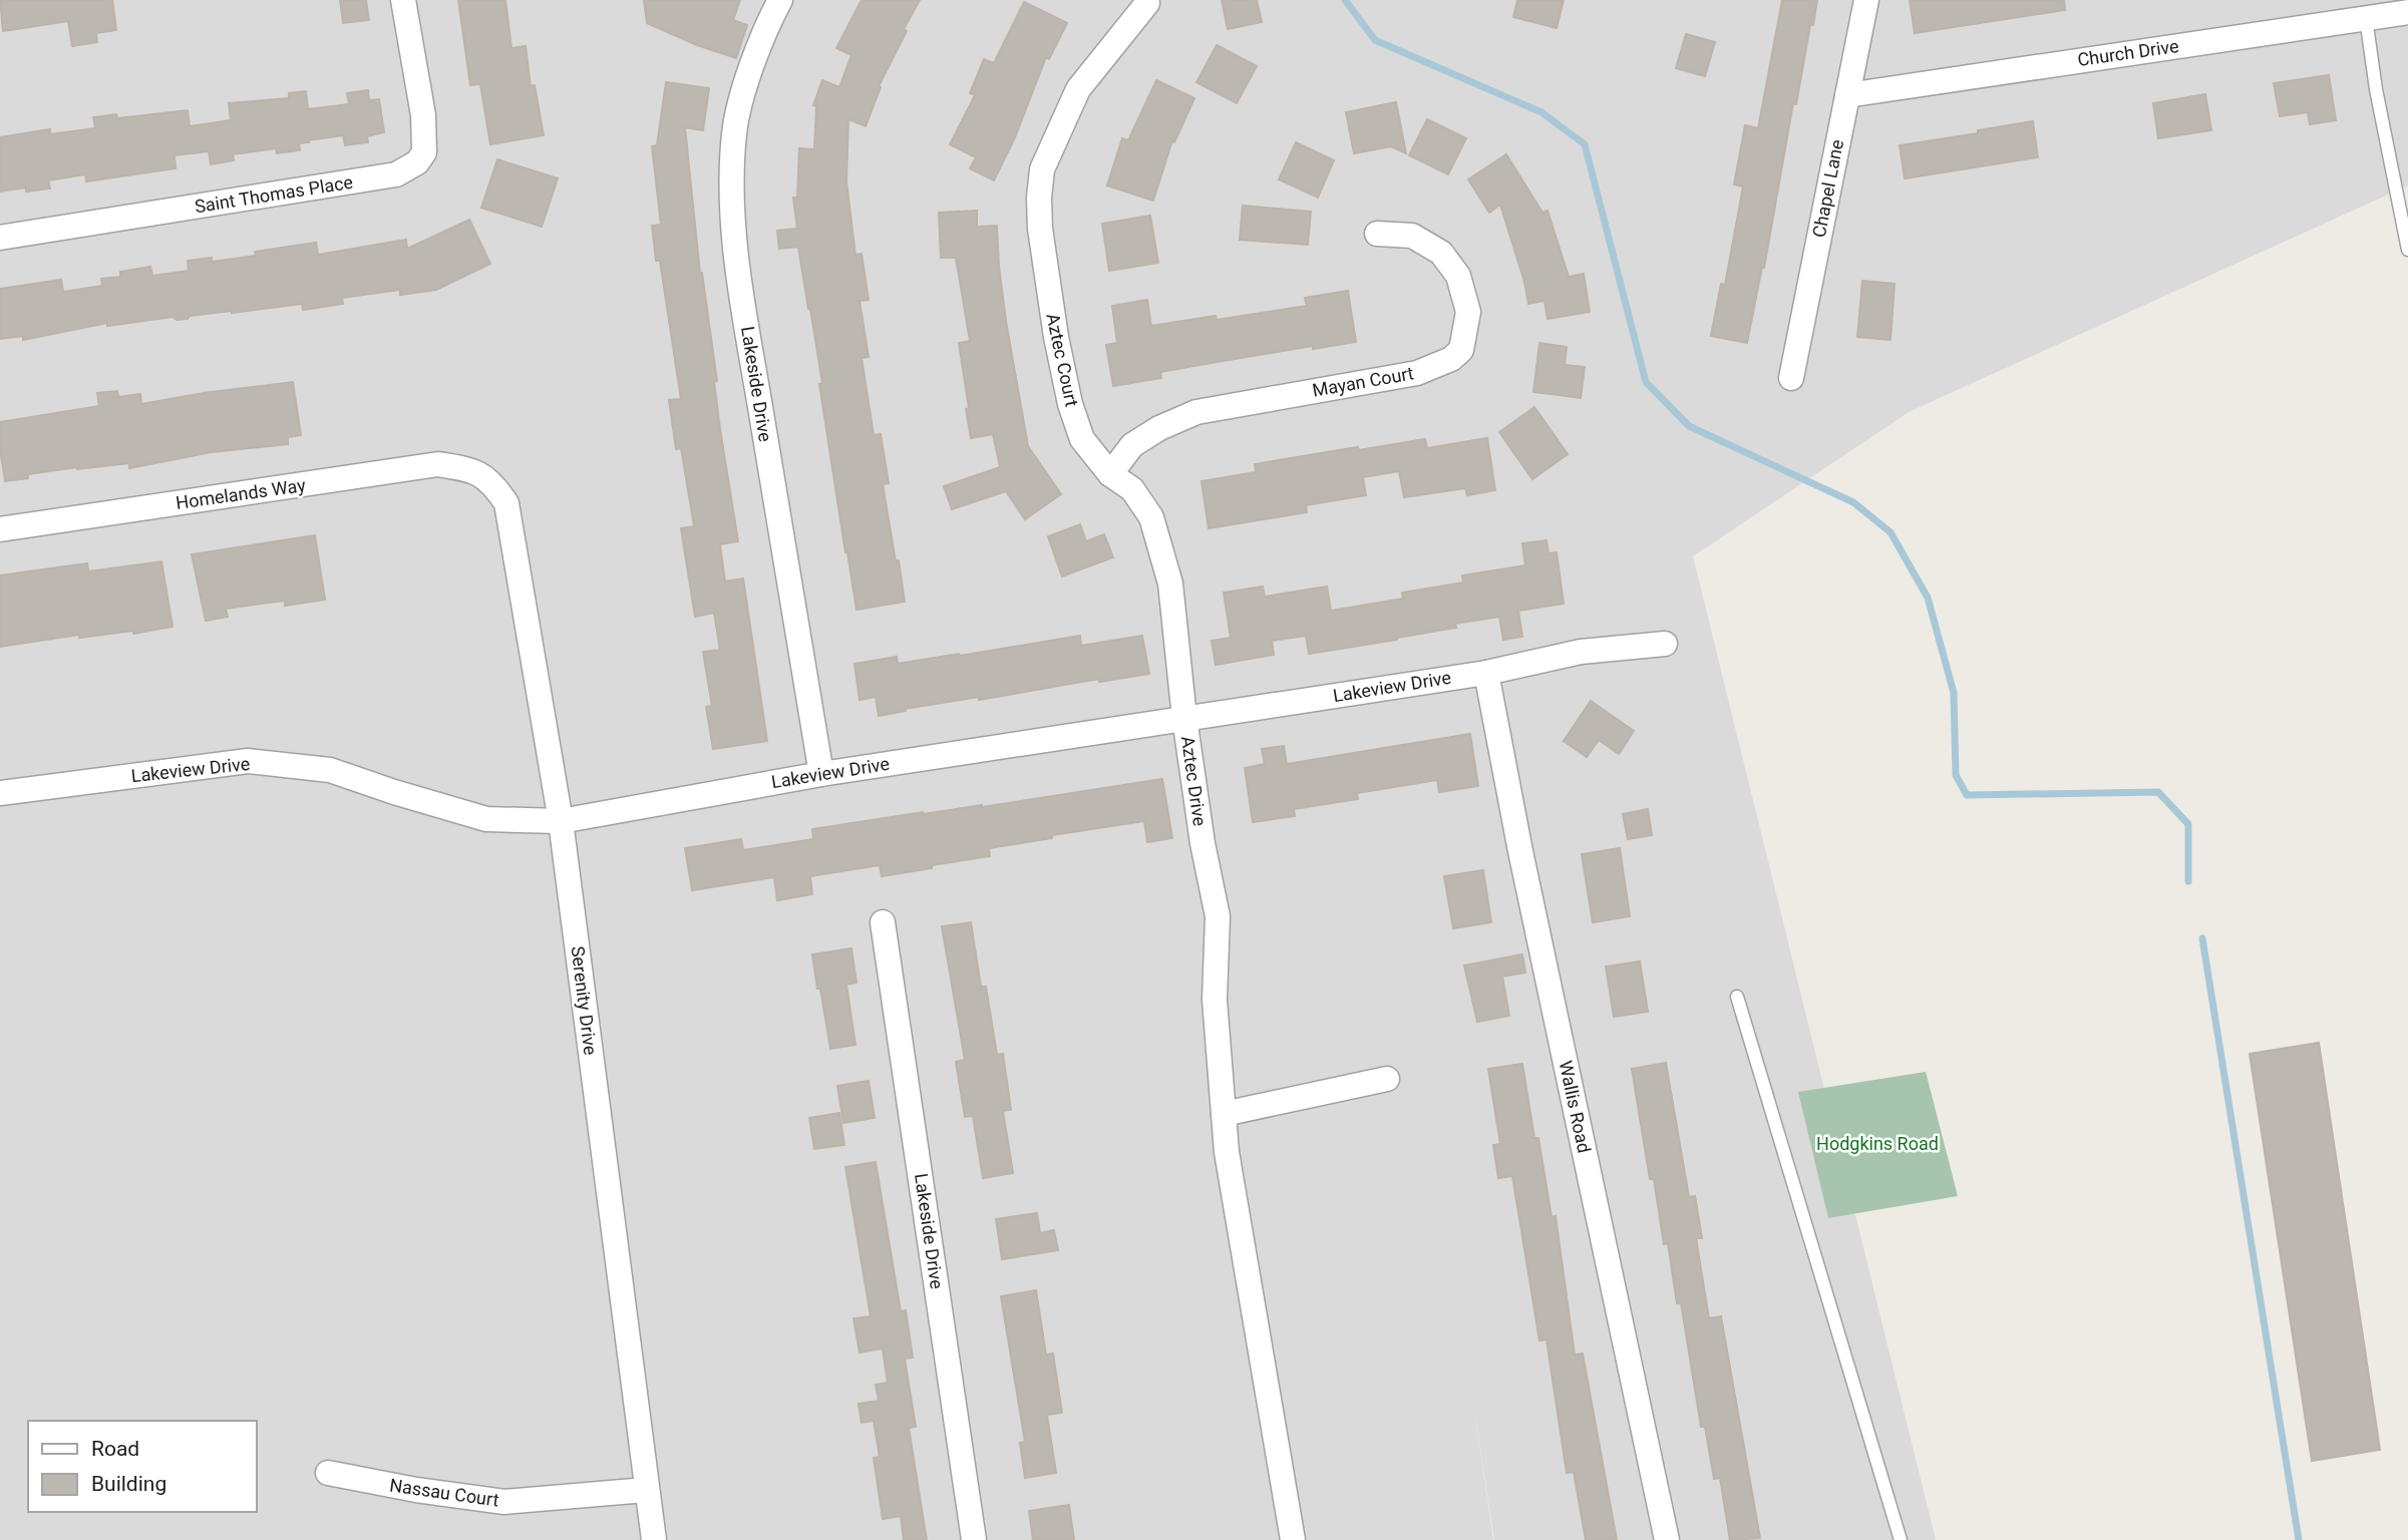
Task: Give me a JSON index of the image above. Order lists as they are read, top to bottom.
{
  "streets": {
    "street": [
      "Church Drive",
      "Chapel Lane",
      "Saint Thomas Place",
      "Aztec Court",
      "Mayan Court",
      "Lakeside Drive",
      "Homelands Way",
      "Lakeview Drive",
      "Aztec Drive",
      "Serenity Drive",
      "Wallis Road",
      "Nassau Court"
    ]
  },
  "crossings": [
    ["Church Drive", "Chapel Lane"],
    ["Aztec Court", "Mayan Court"],
    ["Aztec Court", "Lakeview Drive"],
    ["Aztec Court", "Aztec Drive"],
    ["Lakeside Drive", "Lakeview Drive"],
    ["Homelands Way", "Serenity Drive"],
    ["Lakeview Drive", "Aztec Drive"],
    ["Lakeview Drive", "Serenity Drive"],
    ["Lakeview Drive", "Wallis Road"],
    ["Serenity Drive", "Nassau Court"]
  ],
  "parks": ["Hodgkins Road"],
  "legend": ["Road", "Building"]
}
